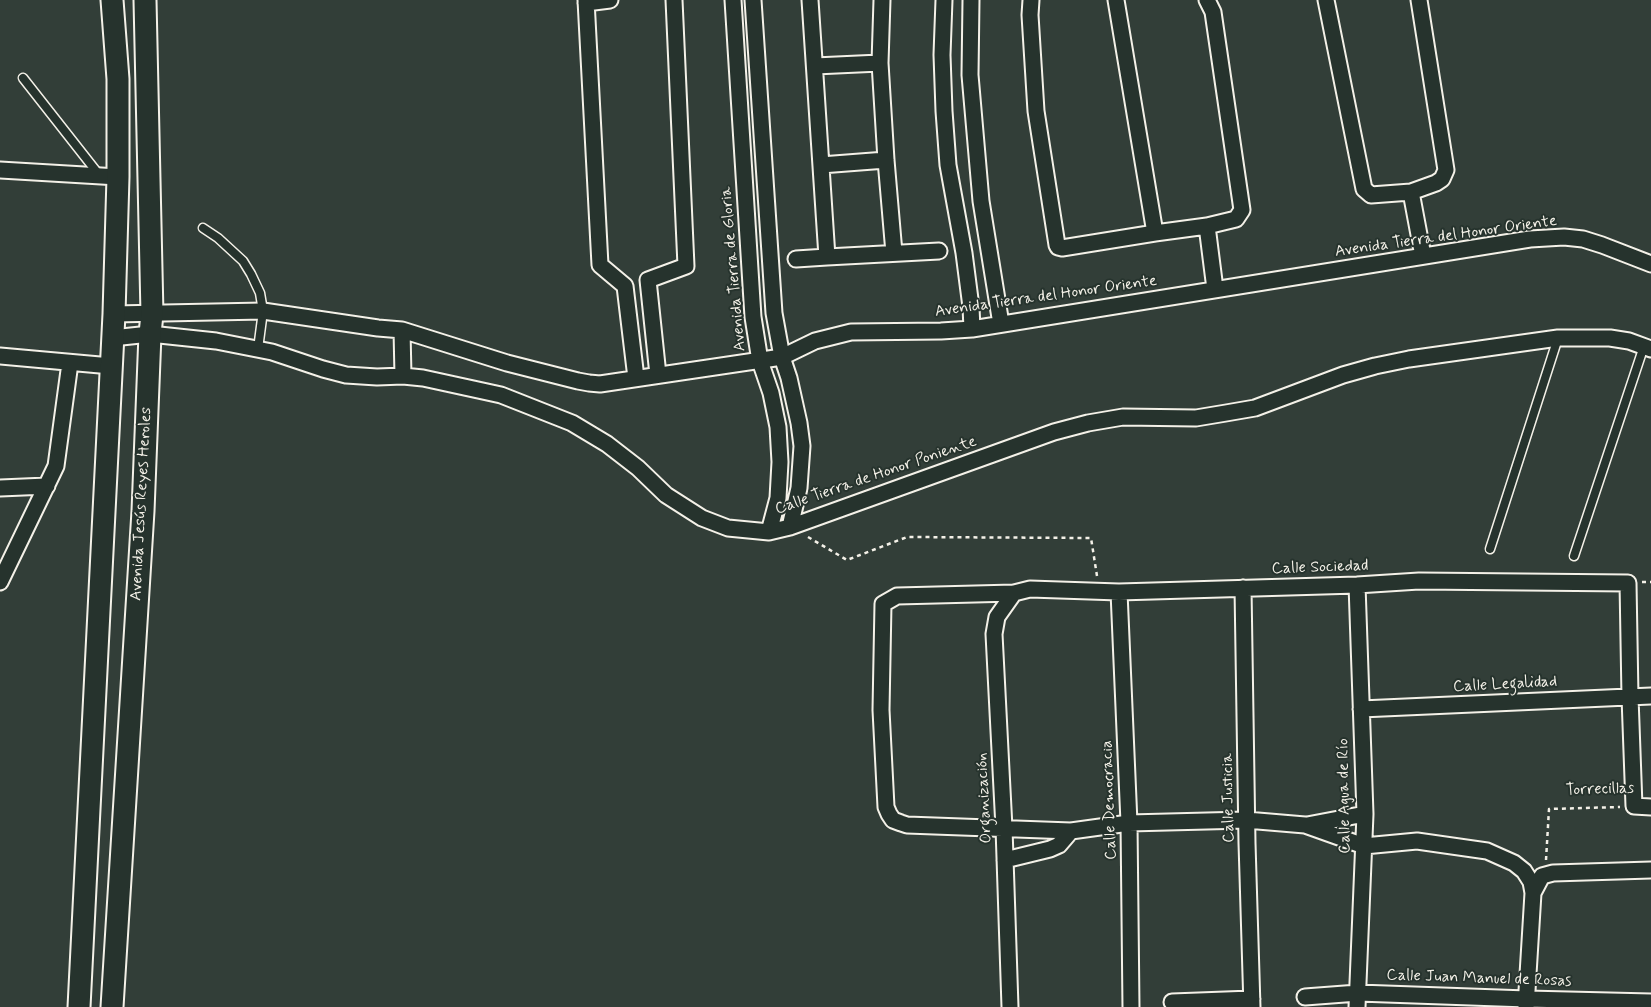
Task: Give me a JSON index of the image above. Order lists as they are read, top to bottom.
{
  "streets": {
    "street": [
      "Avenida Tierra del Honor Oriente",
      "Avenida Tierra de Gloria",
      "Calle Tierra de Honor Poniente",
      "Avenida Jesús Reyes Heroles",
      "Calle Sociedad",
      "Calle Legalidad",
      "Torrecillas",
      "Calle Agua de Río",
      "Organización",
      "Calle Justicia",
      "Calle Democracia",
      "Calle Juan Manuel de Rosas"
    ]
  },
  "crossings": [
    ["Avenida Tierra del Honor Oriente", "Avenida Tierra de Gloria"],
    ["Avenida Tierra del Honor Oriente", "Calle Tierra de Honor Poniente"],
    ["Avenida Tierra del Honor Oriente", "Avenida Jesús Reyes Heroles"],
    ["Avenida Tierra de Gloria", "Calle Tierra de Honor Poniente"],
    ["Calle Tierra de Honor Poniente", "Avenida Jesús Reyes Heroles"],
    ["Calle Sociedad", "Calle Legalidad"],
    ["Calle Sociedad", "Calle Agua de Río"],
    ["Calle Sociedad", "Organización"],
    ["Calle Sociedad", "Calle Justicia"],
    ["Calle Sociedad", "Calle Democracia"],
    ["Calle Legalidad", "Calle Agua de Río"],
    ["Calle Agua de Río", "Calle Juan Manuel de Rosas"]
  ]
}
